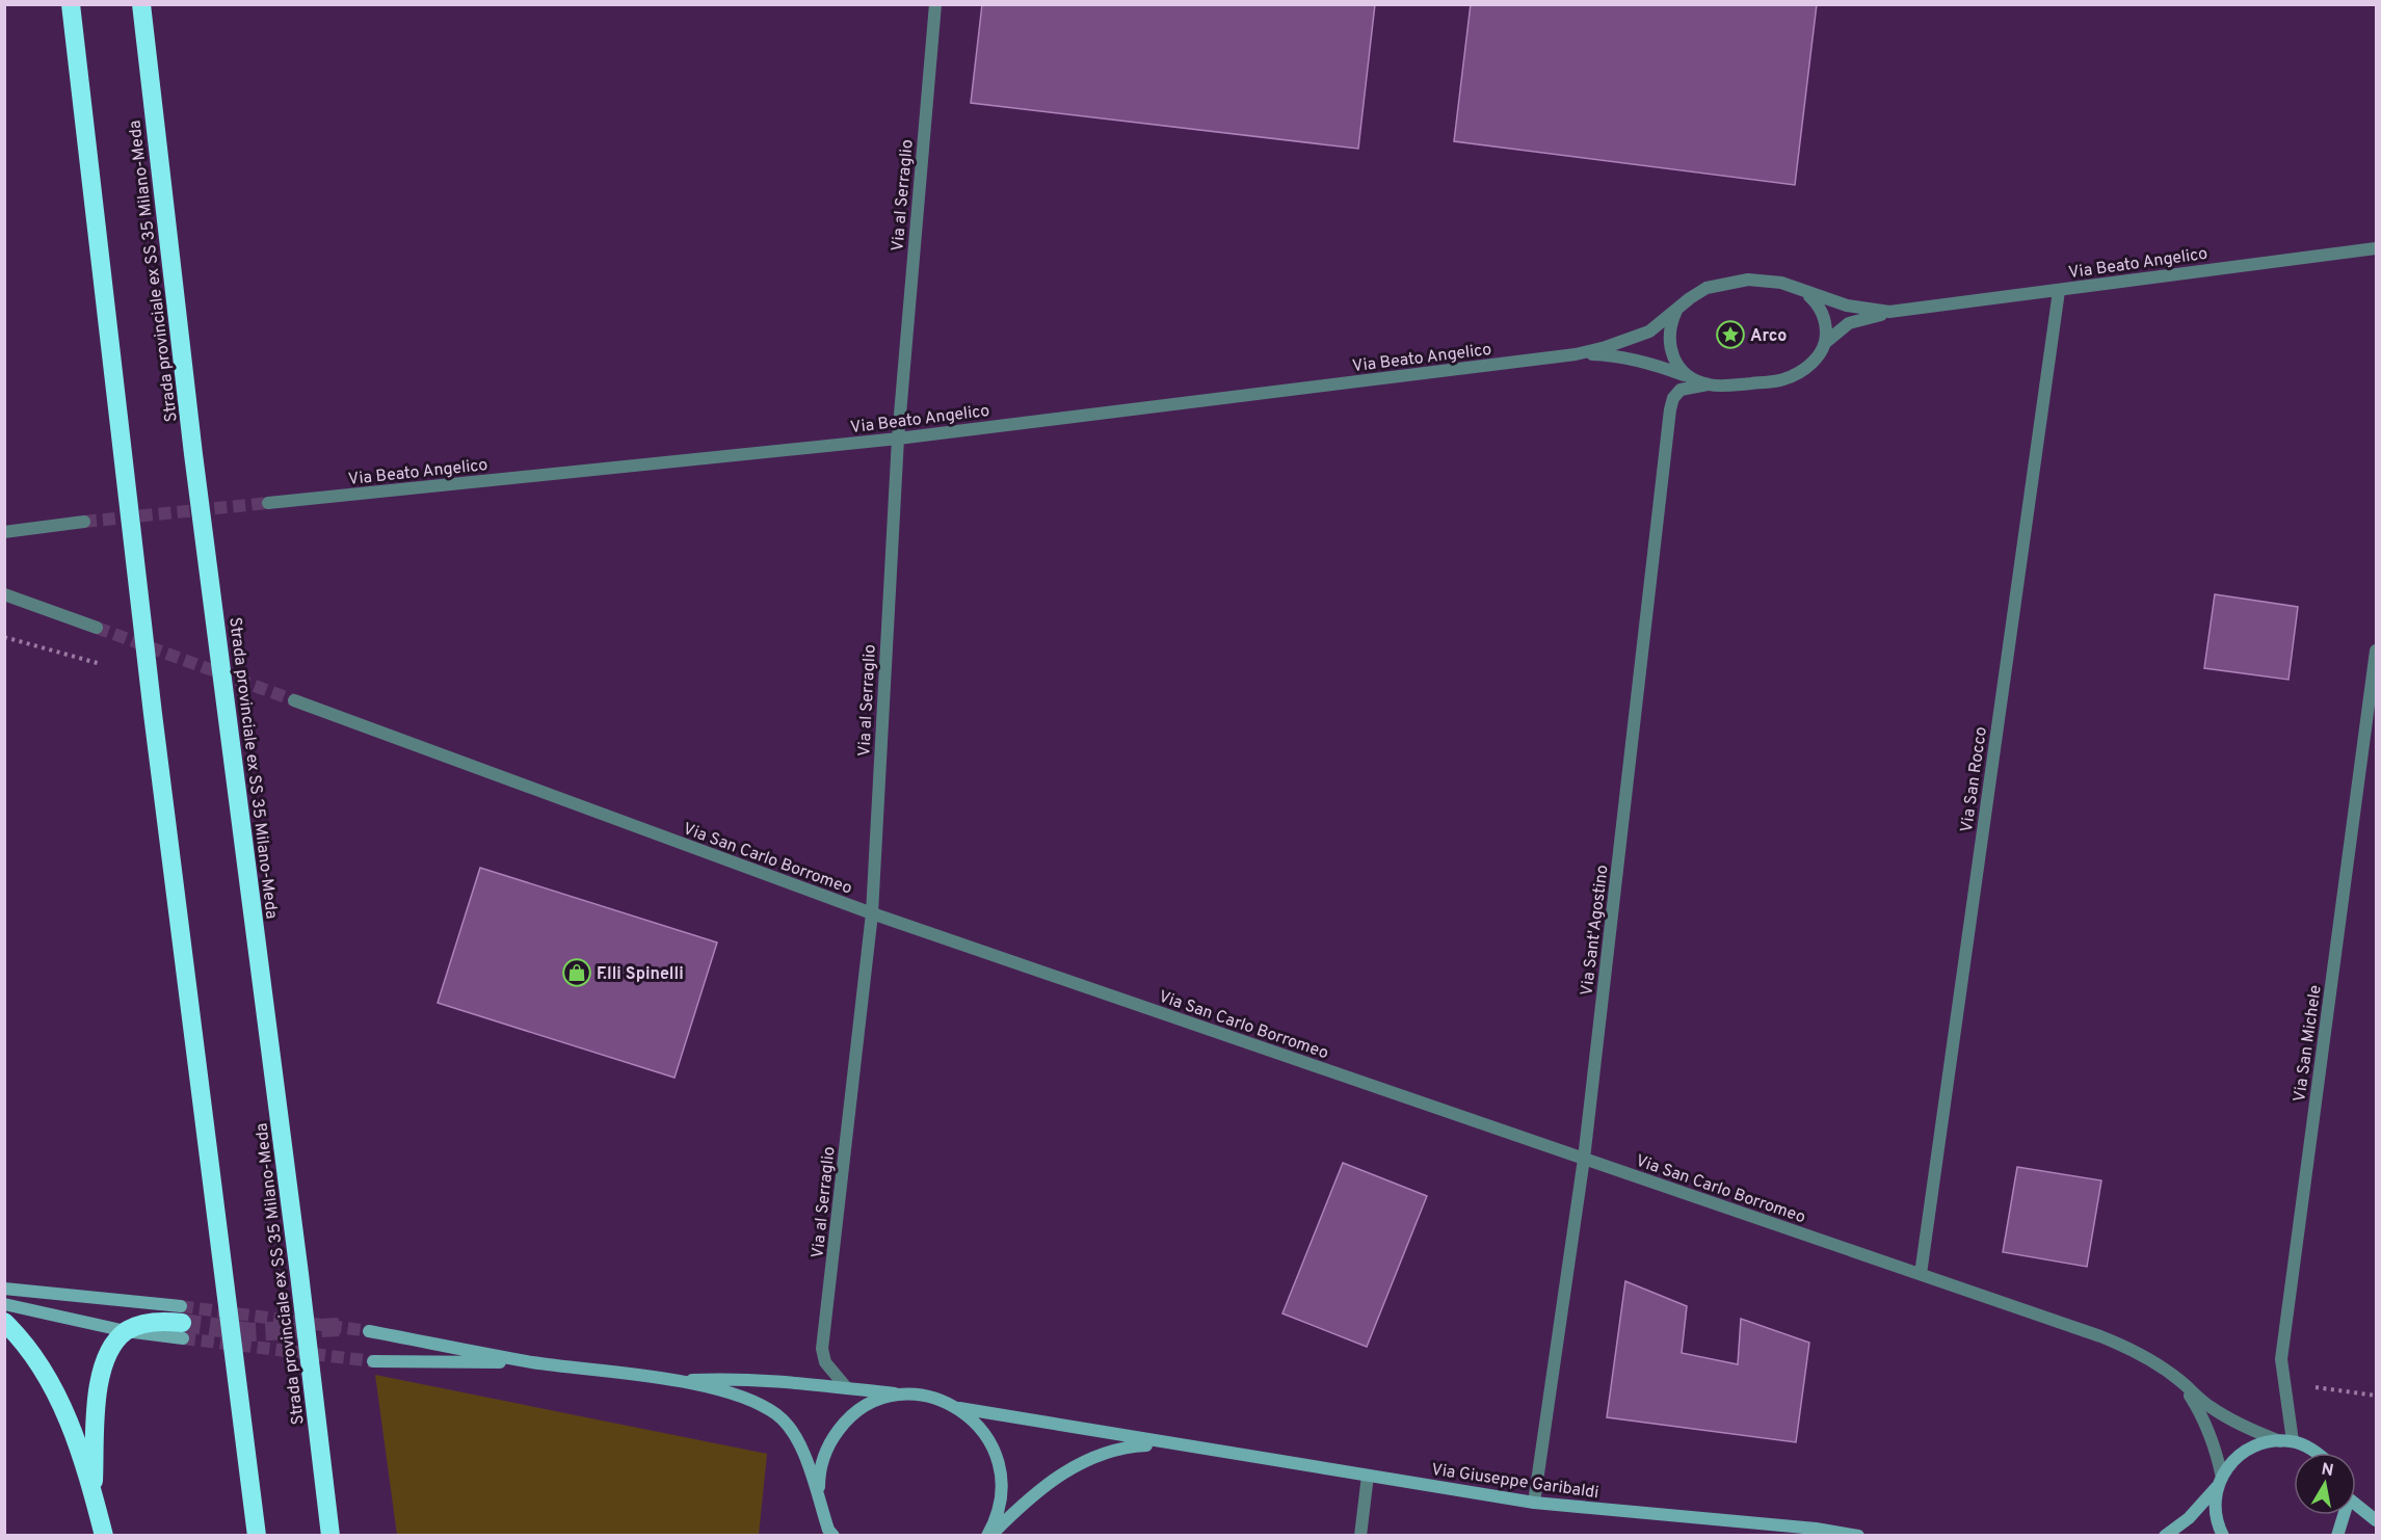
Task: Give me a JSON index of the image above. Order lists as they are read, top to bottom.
{
  "streets": {
    "highway": ["Strada provinciale ex SS 35 Milano-Meda"],
    "street": [
      "Via al Serraglio",
      "Via Beato Angelico",
      "Via San Rocco",
      "Via San Carlo Borromeo",
      "Via Sant'Agostino",
      "Via San Michele",
      "Via Giuseppe Garibaldi"
    ]
  },
  "crossings": [
    ["Via al Serraglio", "Via Beato Angelico"],
    ["Via al Serraglio", "Via San Carlo Borromeo"],
    ["Via Beato Angelico", "Via San Rocco"],
    ["Via Beato Angelico", "Via Sant'Agostino"],
    ["Via San Rocco", "Via San Carlo Borromeo"],
    ["Via San Carlo Borromeo", "Via Sant'Agostino"],
    ["Via San Carlo Borromeo", "Via San Michele"],
    ["Via Sant'Agostino", "Via Giuseppe Garibaldi"]
  ],
  "places": {
    "place": ["Arco"],
    "shop": ["F.lli Spinelli"]
  },
  "north": "top"
}
